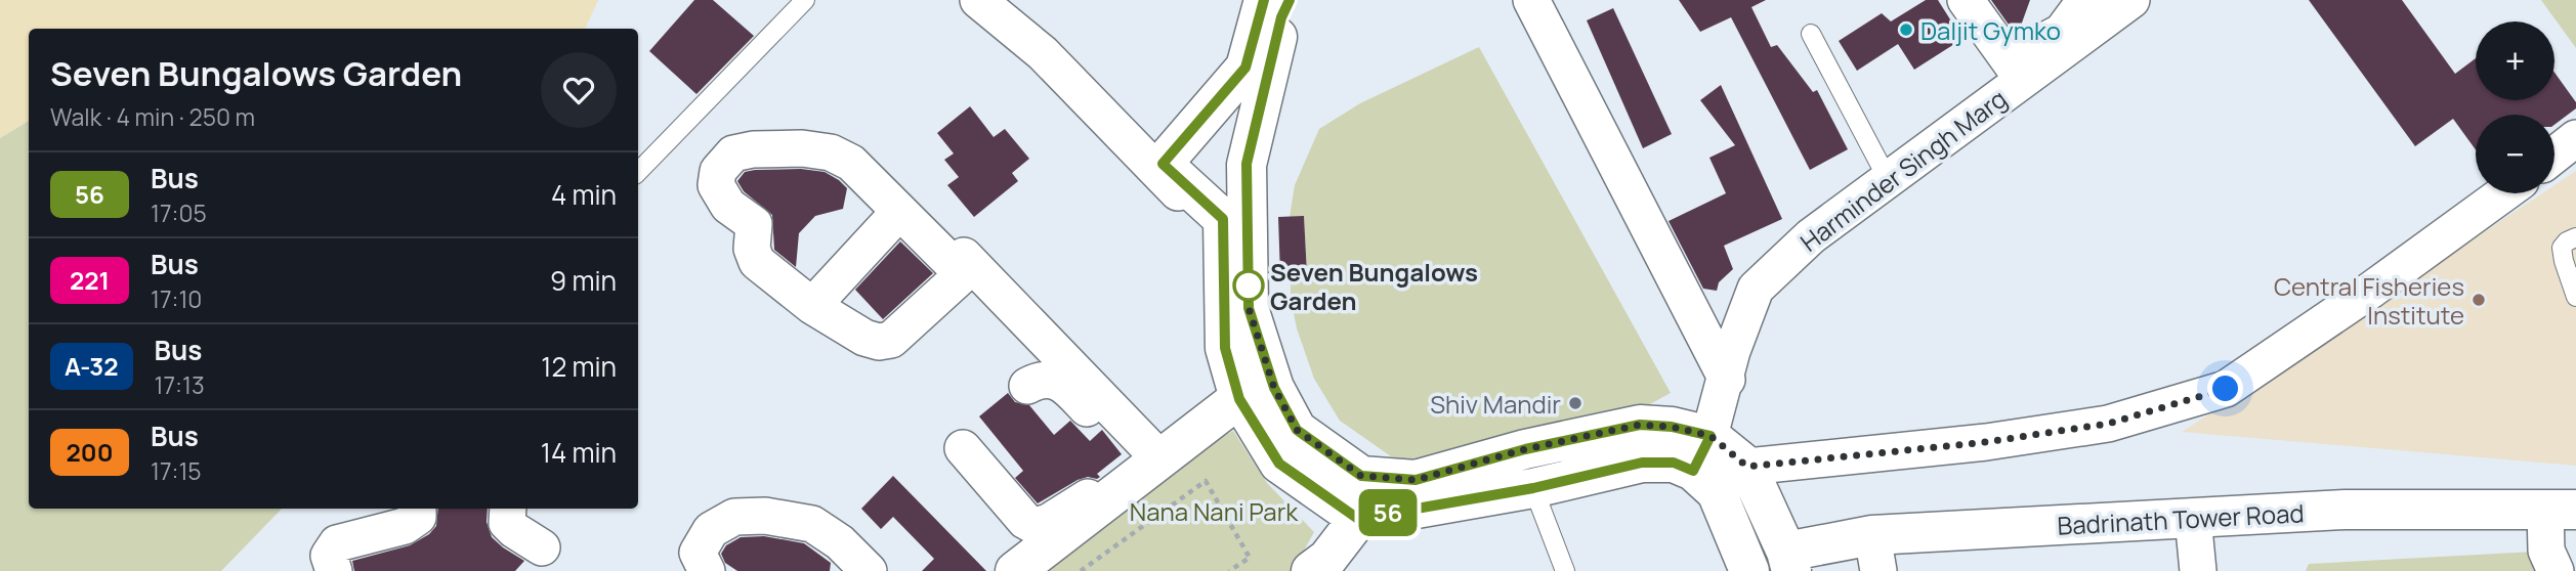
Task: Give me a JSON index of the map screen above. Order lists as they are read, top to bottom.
{
  "streets": {
    "main road": ["Badrinath Tower Road"],
    "street": ["Harminder Singh Marg"]
  },
  "parks": ["Nana Nani Park"],
  "places": [
    "Daljit Gymko",
    "Seven Bungalows Garden",
    "Central Fisheries Institute",
    "Shiv Mandir"
  ],
  "lines": ["bus line 56"],
  "page": {
    "on_map": "56",
    "map_buttons": ["+", "−"],
    "heading": ["Seven Bungalows Garden", "Walk · 4 min · 250 m"],
    "list": [
      {
        "mark": "56",
        "name": "Bus",
        "note": "17:05",
        "value": "4 min"
      },
      {
        "mark": "221",
        "name": "Bus",
        "note": "17:10",
        "value": "9 min"
      },
      {
        "mark": "A-32",
        "name": "Bus",
        "note": "17:13",
        "value": "12 min"
      },
      {
        "mark": "200",
        "name": "Bus",
        "note": "17:15",
        "value": "14 min"
      }
    ]
  }
}
